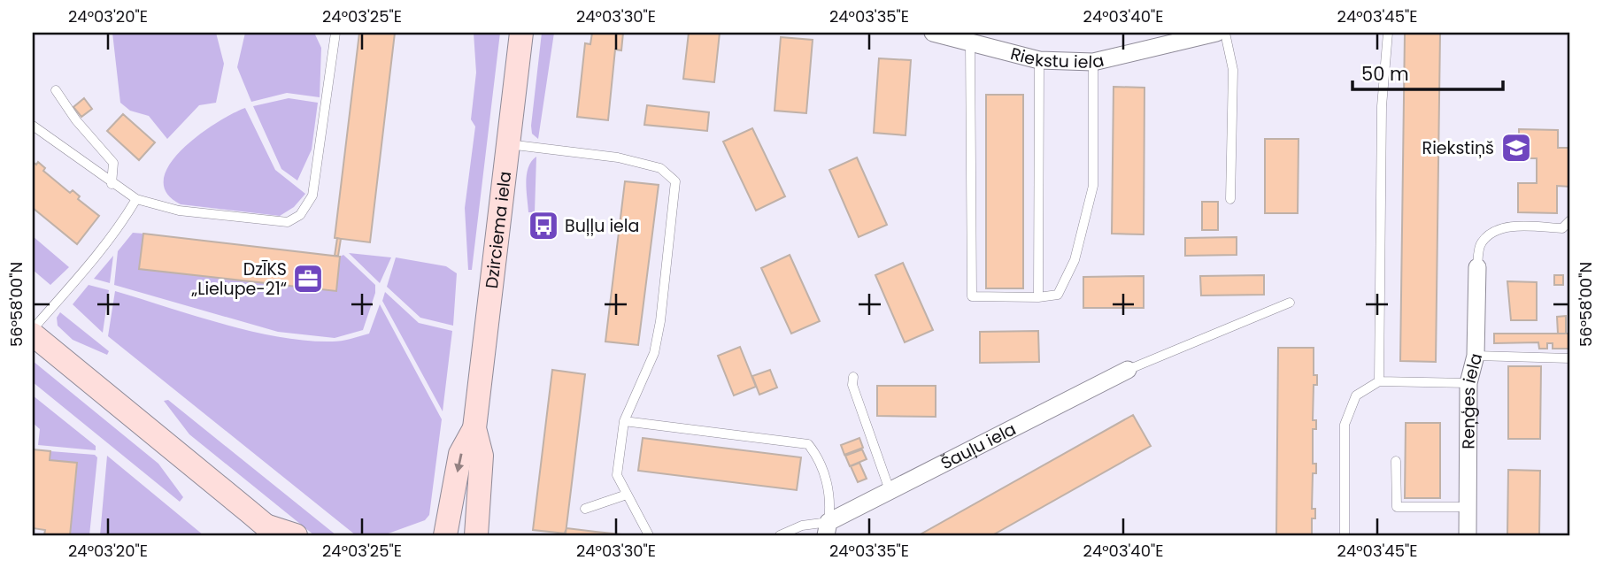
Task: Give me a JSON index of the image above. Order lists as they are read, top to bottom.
{
  "streets": {
    "street": [
      "Riekstu iela",
      "Dzirciema iela",
      "Reņģes iela",
      "Šauļu iela"
    ]
  },
  "places": {
    "school or university": ["Riekstiņš"],
    "bus stop": ["Buļļu iela"],
    "office": ["DzĪKS „Lielupe-21“"]
  },
  "scale_bar": "50 m",
  "coordinates": [
    "24°03'20\"E",
    "24°03'25\"E",
    "24°03'30\"E",
    "24°03'35\"E",
    "24°03'40\"E",
    "24°03'45\"E",
    "56°58'00\"N"
  ]
}
